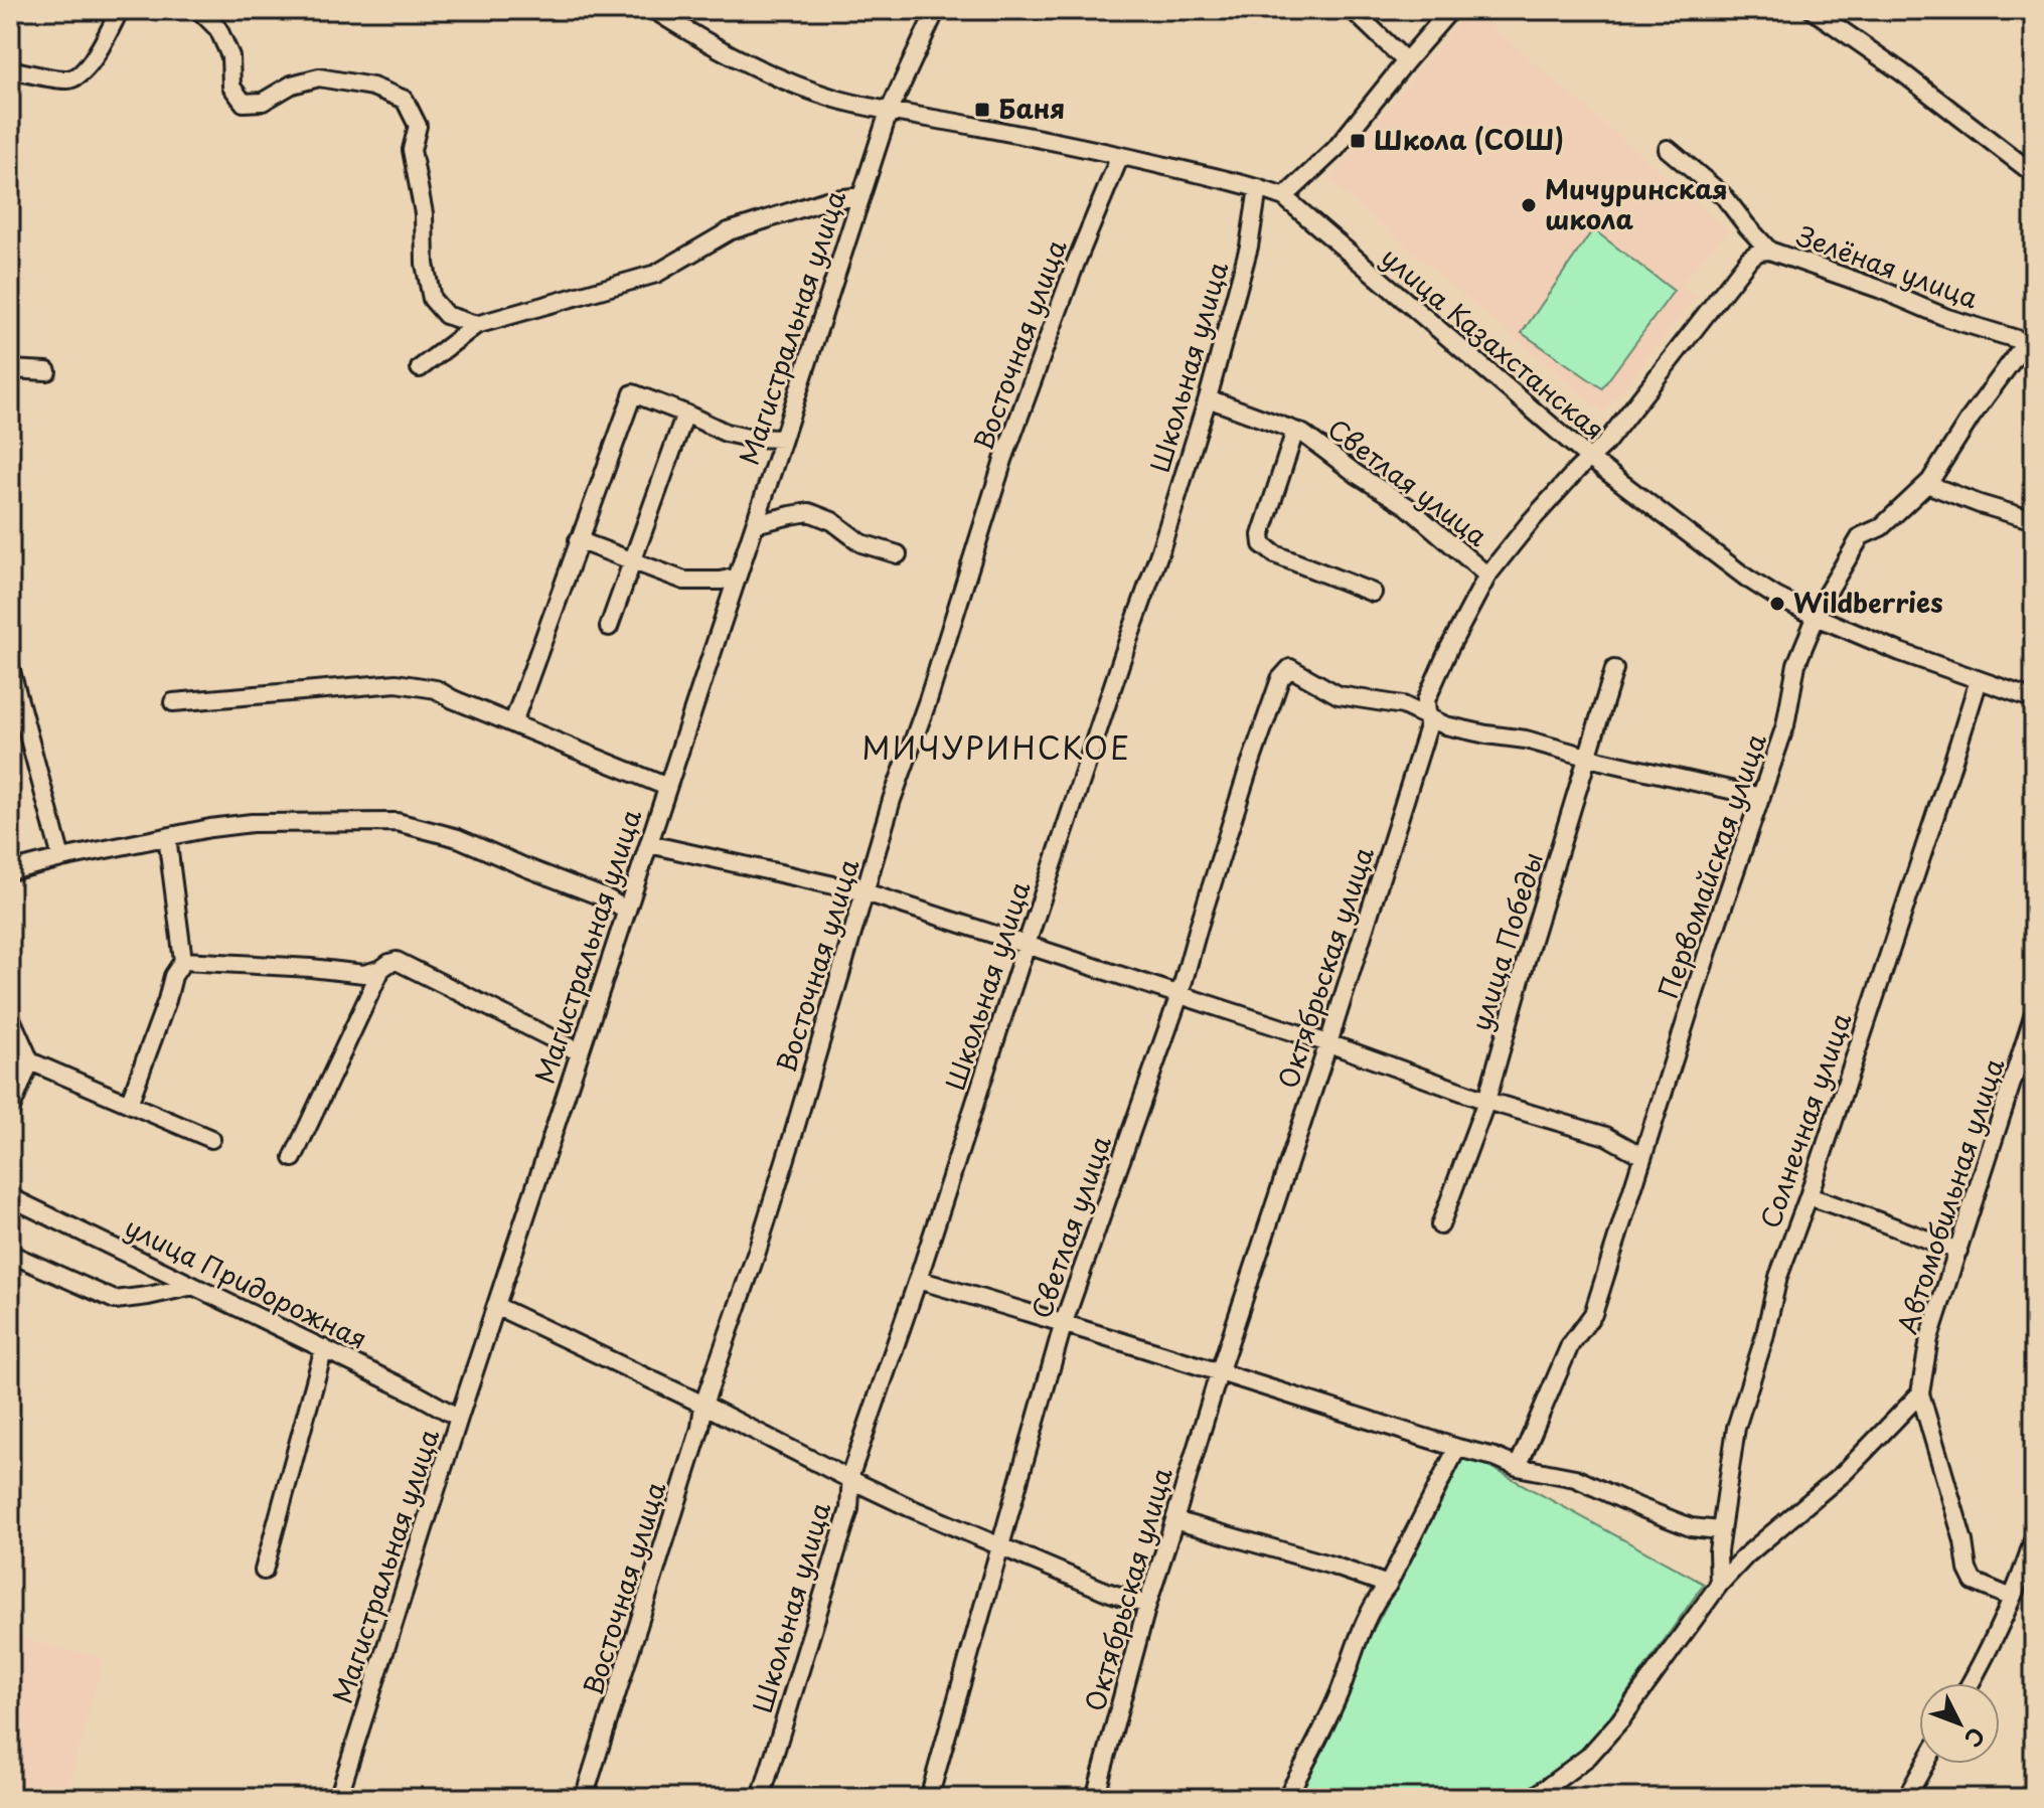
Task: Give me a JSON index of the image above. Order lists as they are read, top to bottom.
{
  "streets": {
    "street": [
      "Зелёная улица",
      "Магистральная улица",
      "улица Казахстанская",
      "Восточная улица",
      "Школьная улица",
      "Светлая улица",
      "Первомайская улица",
      "улица Победы",
      "Октябрьская улица",
      "Солнечная улица",
      "Автомобильная улица",
      "улица Придорожная"
    ]
  },
  "crossings": [
    ["Зелёная улица", "Первомайская улица"],
    ["Зелёная улица", "Октябрьская улица"],
    ["Магистральная улица", "улица Казахстанская"],
    ["Магистральная улица", "улица Придорожная"],
    ["улица Казахстанская", "Восточная улица"],
    ["улица Казахстанская", "Школьная улица"],
    ["улица Казахстанская", "Первомайская улица"],
    ["улица Казахстанская", "Октябрьская улица"],
    ["улица Казахстанская", "Солнечная улица"],
    ["Школьная улица", "Светлая улица"],
    ["Светлая улица", "Октябрьская улица"]
  ],
  "districts": ["МИЧУРИНСКОЕ"],
  "places": {
    "transit": ["Баня", "Школа (СОШ)"],
    "other": ["Мичуринская школа", "Wildberries"]
  },
  "north": "bottom right"
}
